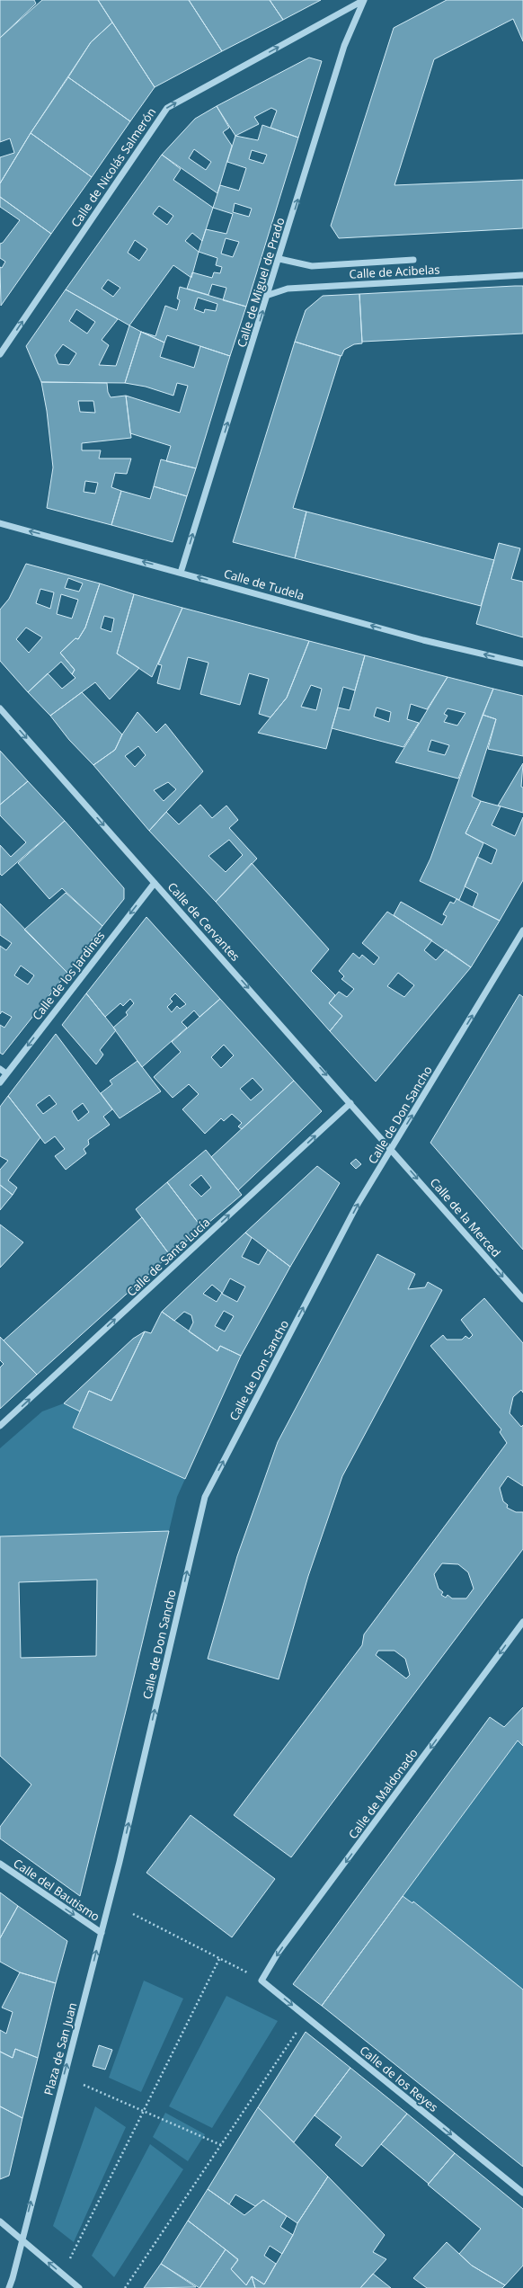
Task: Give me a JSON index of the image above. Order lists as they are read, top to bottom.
{
  "streets": {
    "street": [
      "Calle de Nicolás Salmerón",
      "Calle de Acibelas",
      "Calle de Miguel de Prado",
      "Calle de Tudela",
      "Calle de Cervantes",
      "Calle de los Jardines",
      "Calle de Don Sancho",
      "Calle de la Merced",
      "Calle de Santa Lucía",
      "Calle de Maldonado",
      "Calle del Bautismo",
      "Plaza de San Juan",
      "Calle de los Reyes"
    ]
  },
  "crossings": [
    ["Calle de Nicolás Salmerón", "Calle de Miguel de Prado"],
    ["Calle de Acibelas", "Calle de Miguel de Prado"],
    ["Calle de Miguel de Prado", "Calle de Tudela"],
    ["Calle de Cervantes", "Calle de los Jardines"],
    ["Calle de Cervantes", "Calle de Don Sancho"],
    ["Calle de Cervantes", "Calle de la Merced"],
    ["Calle de Cervantes", "Calle de Santa Lucía"],
    ["Calle de Don Sancho", "Calle de la Merced"],
    ["Calle de Don Sancho", "Plaza de San Juan"],
    ["Calle de Maldonado", "Calle de los Reyes"],
    ["Calle del Bautismo", "Plaza de San Juan"]
  ],
  "one_way": [
    "Calle de Nicolás Salmerón",
    "Calle de Miguel de Prado",
    "Calle de Tudela",
    "Calle de Cervantes",
    "Calle de los Jardines",
    "Calle de Don Sancho",
    "Calle de la Merced",
    "Calle de Santa Lucía",
    "Calle de Maldonado",
    "Calle del Bautismo",
    "Plaza de San Juan",
    "Calle de los Reyes"
  ]
}
